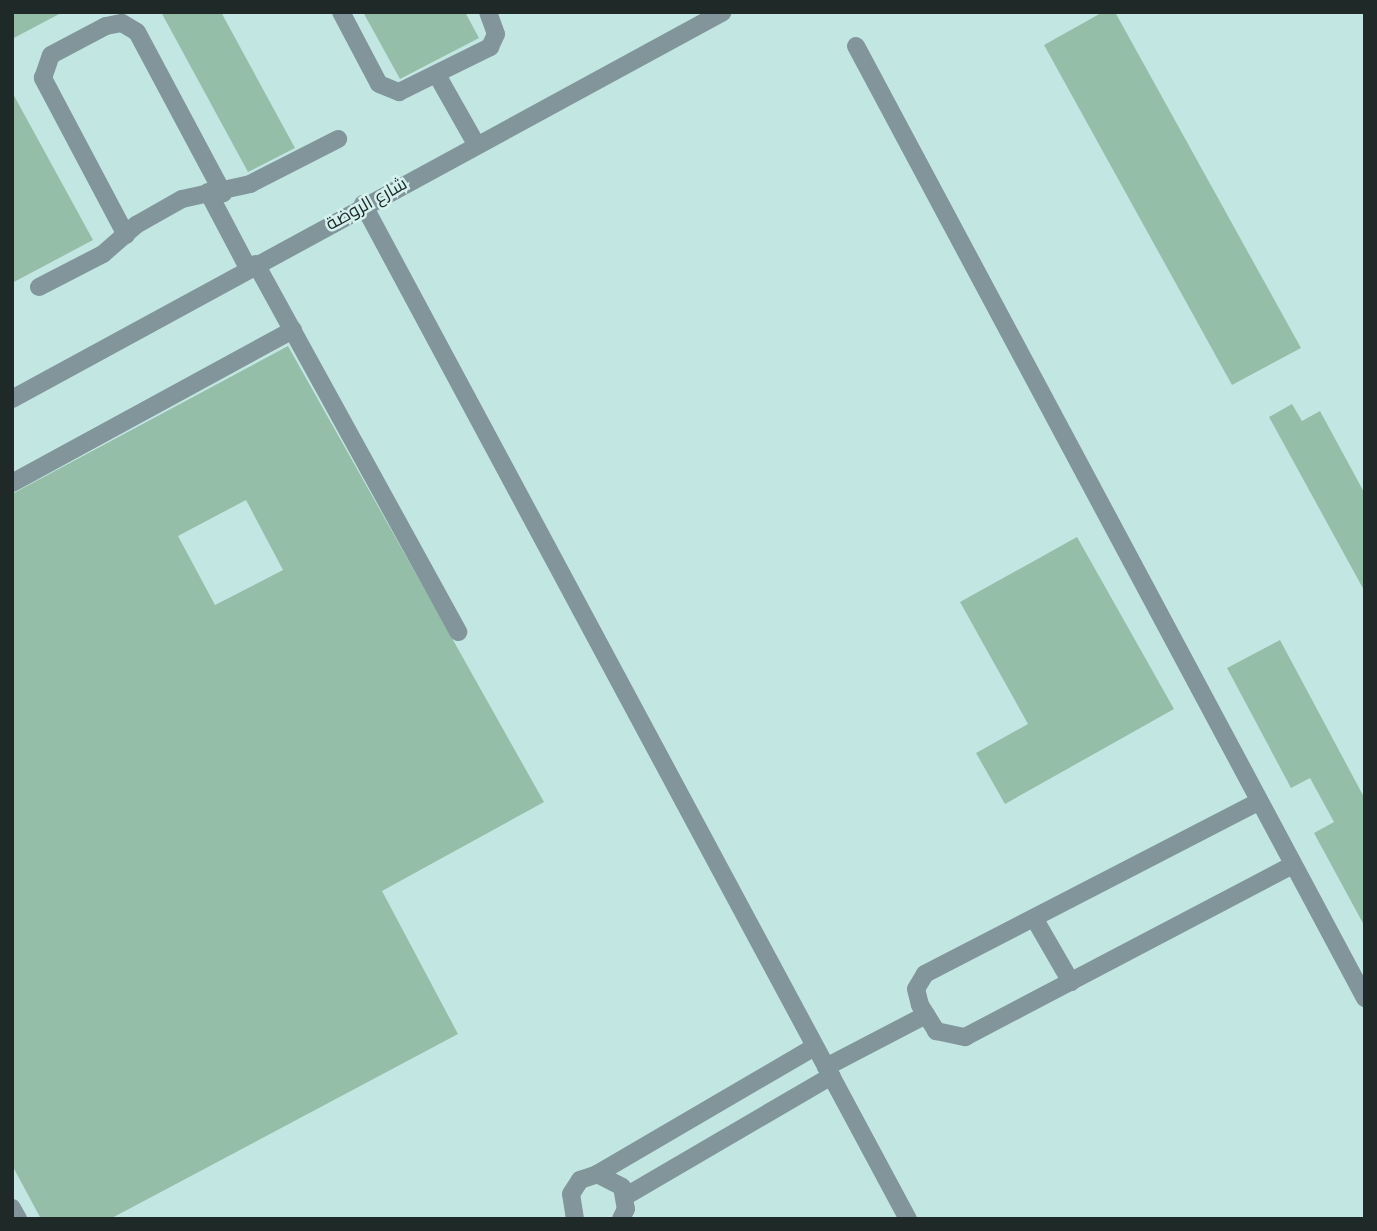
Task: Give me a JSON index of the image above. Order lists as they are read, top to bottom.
{
  "streets": {
    "street": ["شارع الروضة"]
  }
}
